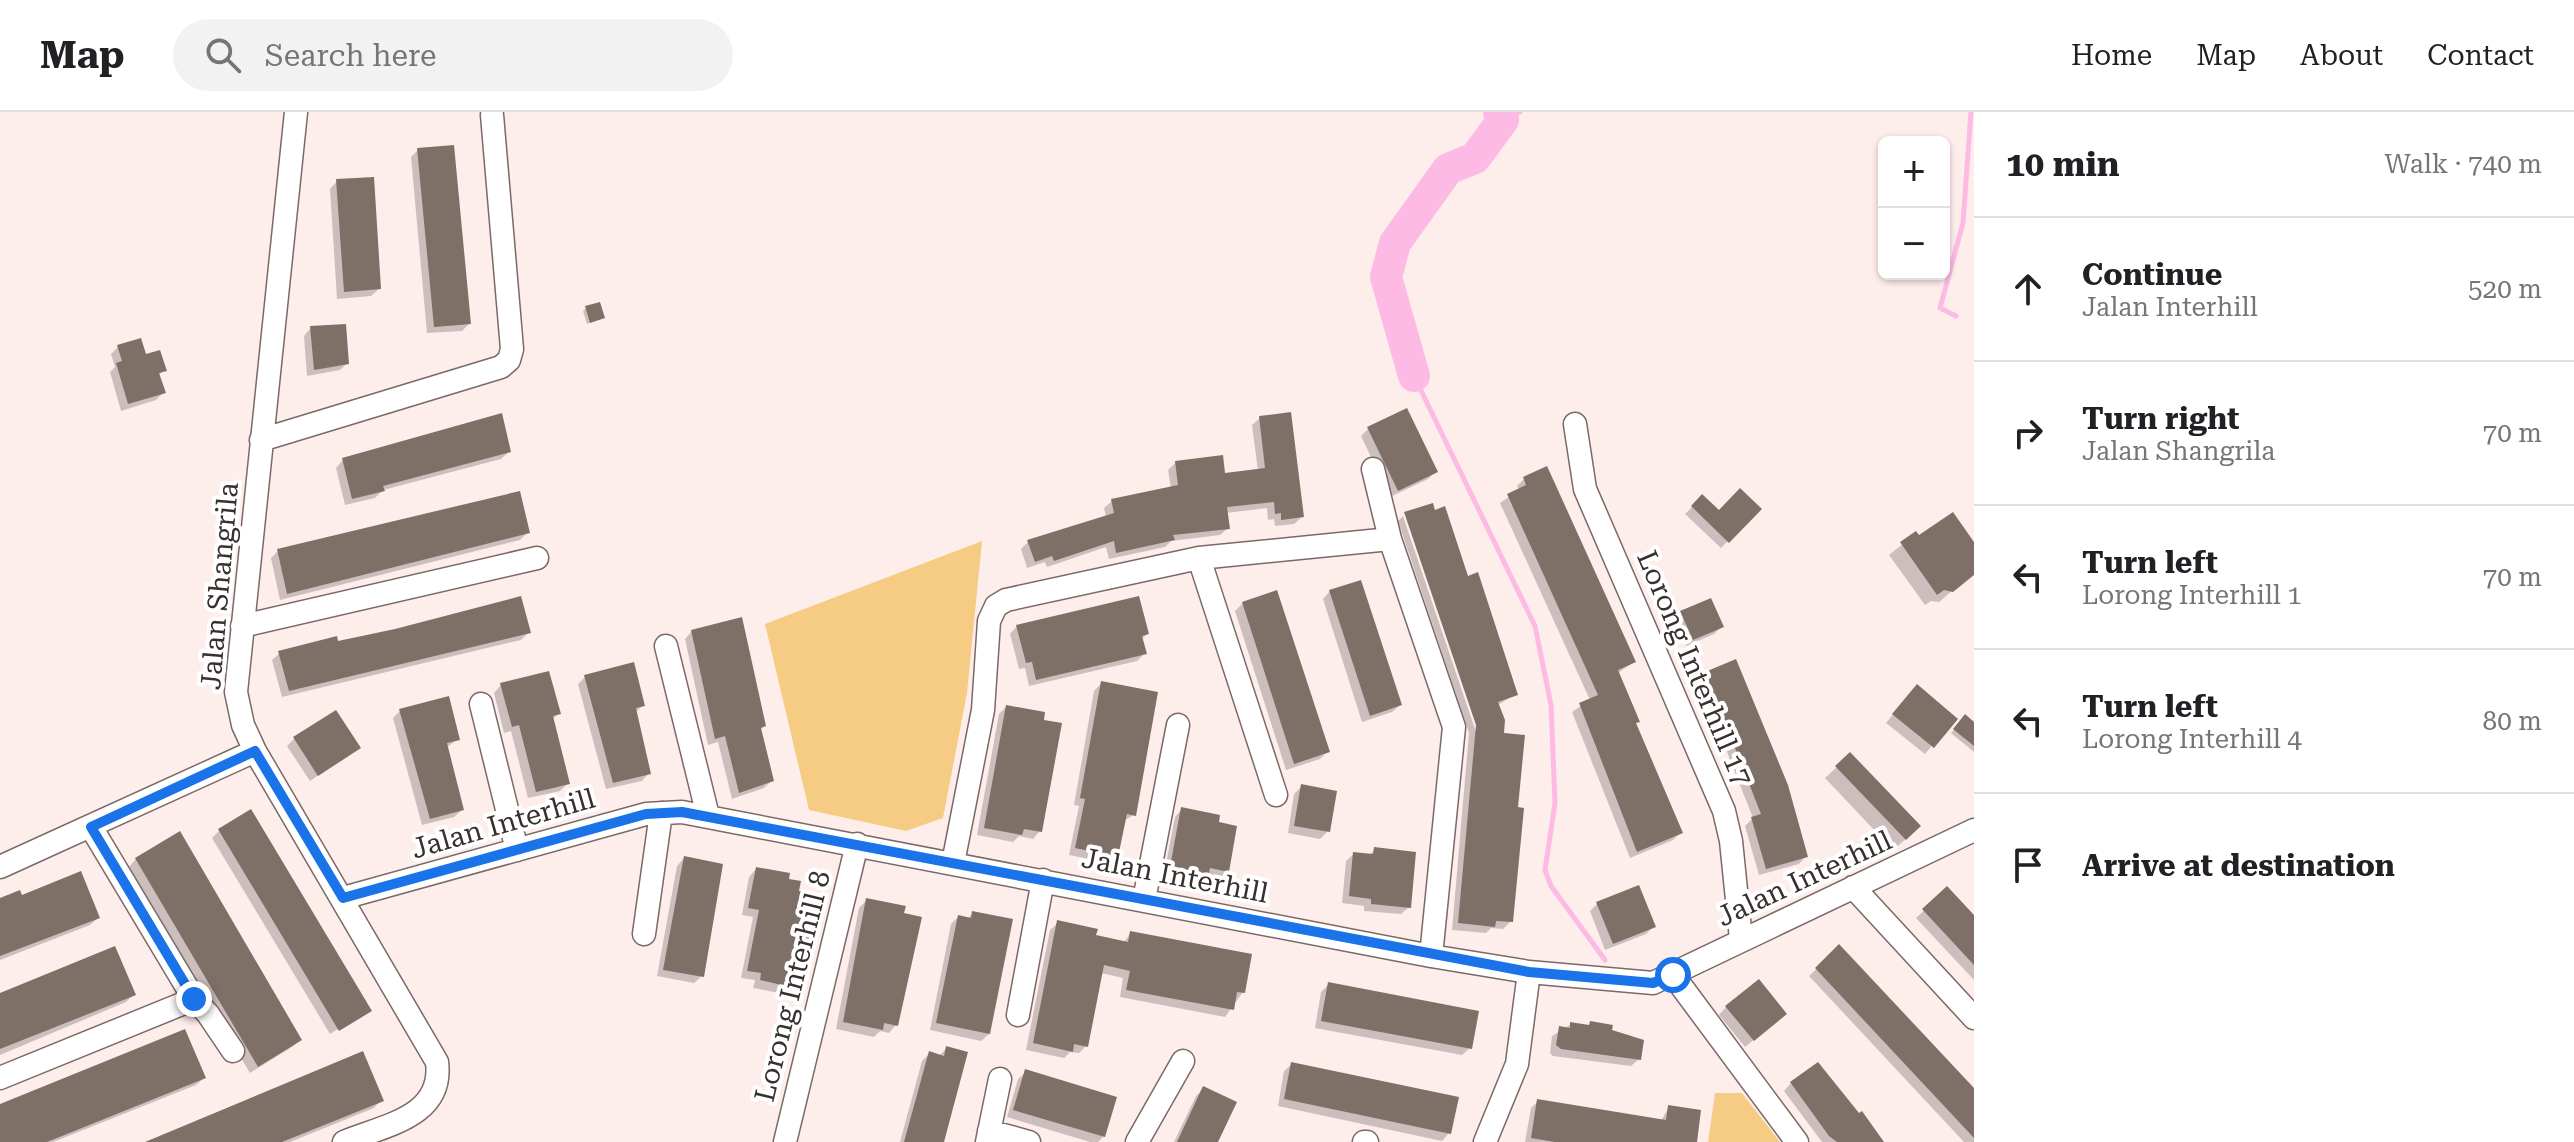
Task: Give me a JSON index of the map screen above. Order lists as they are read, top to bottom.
{
  "streets": {
    "street": [
      "Jalan Shangrila",
      "Lorong Interhill 17",
      "Jalan Interhill",
      "Lorong Interhill 8"
    ]
  },
  "crossings": [
    ["Jalan Shangrila", "Jalan Interhill"],
    ["Lorong Interhill 17", "Jalan Interhill"],
    ["Jalan Interhill", "Lorong Interhill 8"]
  ],
  "page": {
    "header": "Map",
    "search": "Search here",
    "nav": [
      "Home",
      "Map",
      "About",
      "Contact"
    ],
    "heading": ["10 min", "Walk · 740 m"],
    "map_buttons": ["+", "−"],
    "list": [
      ["Continue", "Jalan Interhill", "520 m"],
      ["Turn right", "Jalan Shangrila", "70 m"],
      ["Turn left", "Lorong Interhill 1", "70 m"],
      ["Turn left", "Lorong Interhill 4", "80 m"],
      "Arrive at destination"
    ]
  }
}
